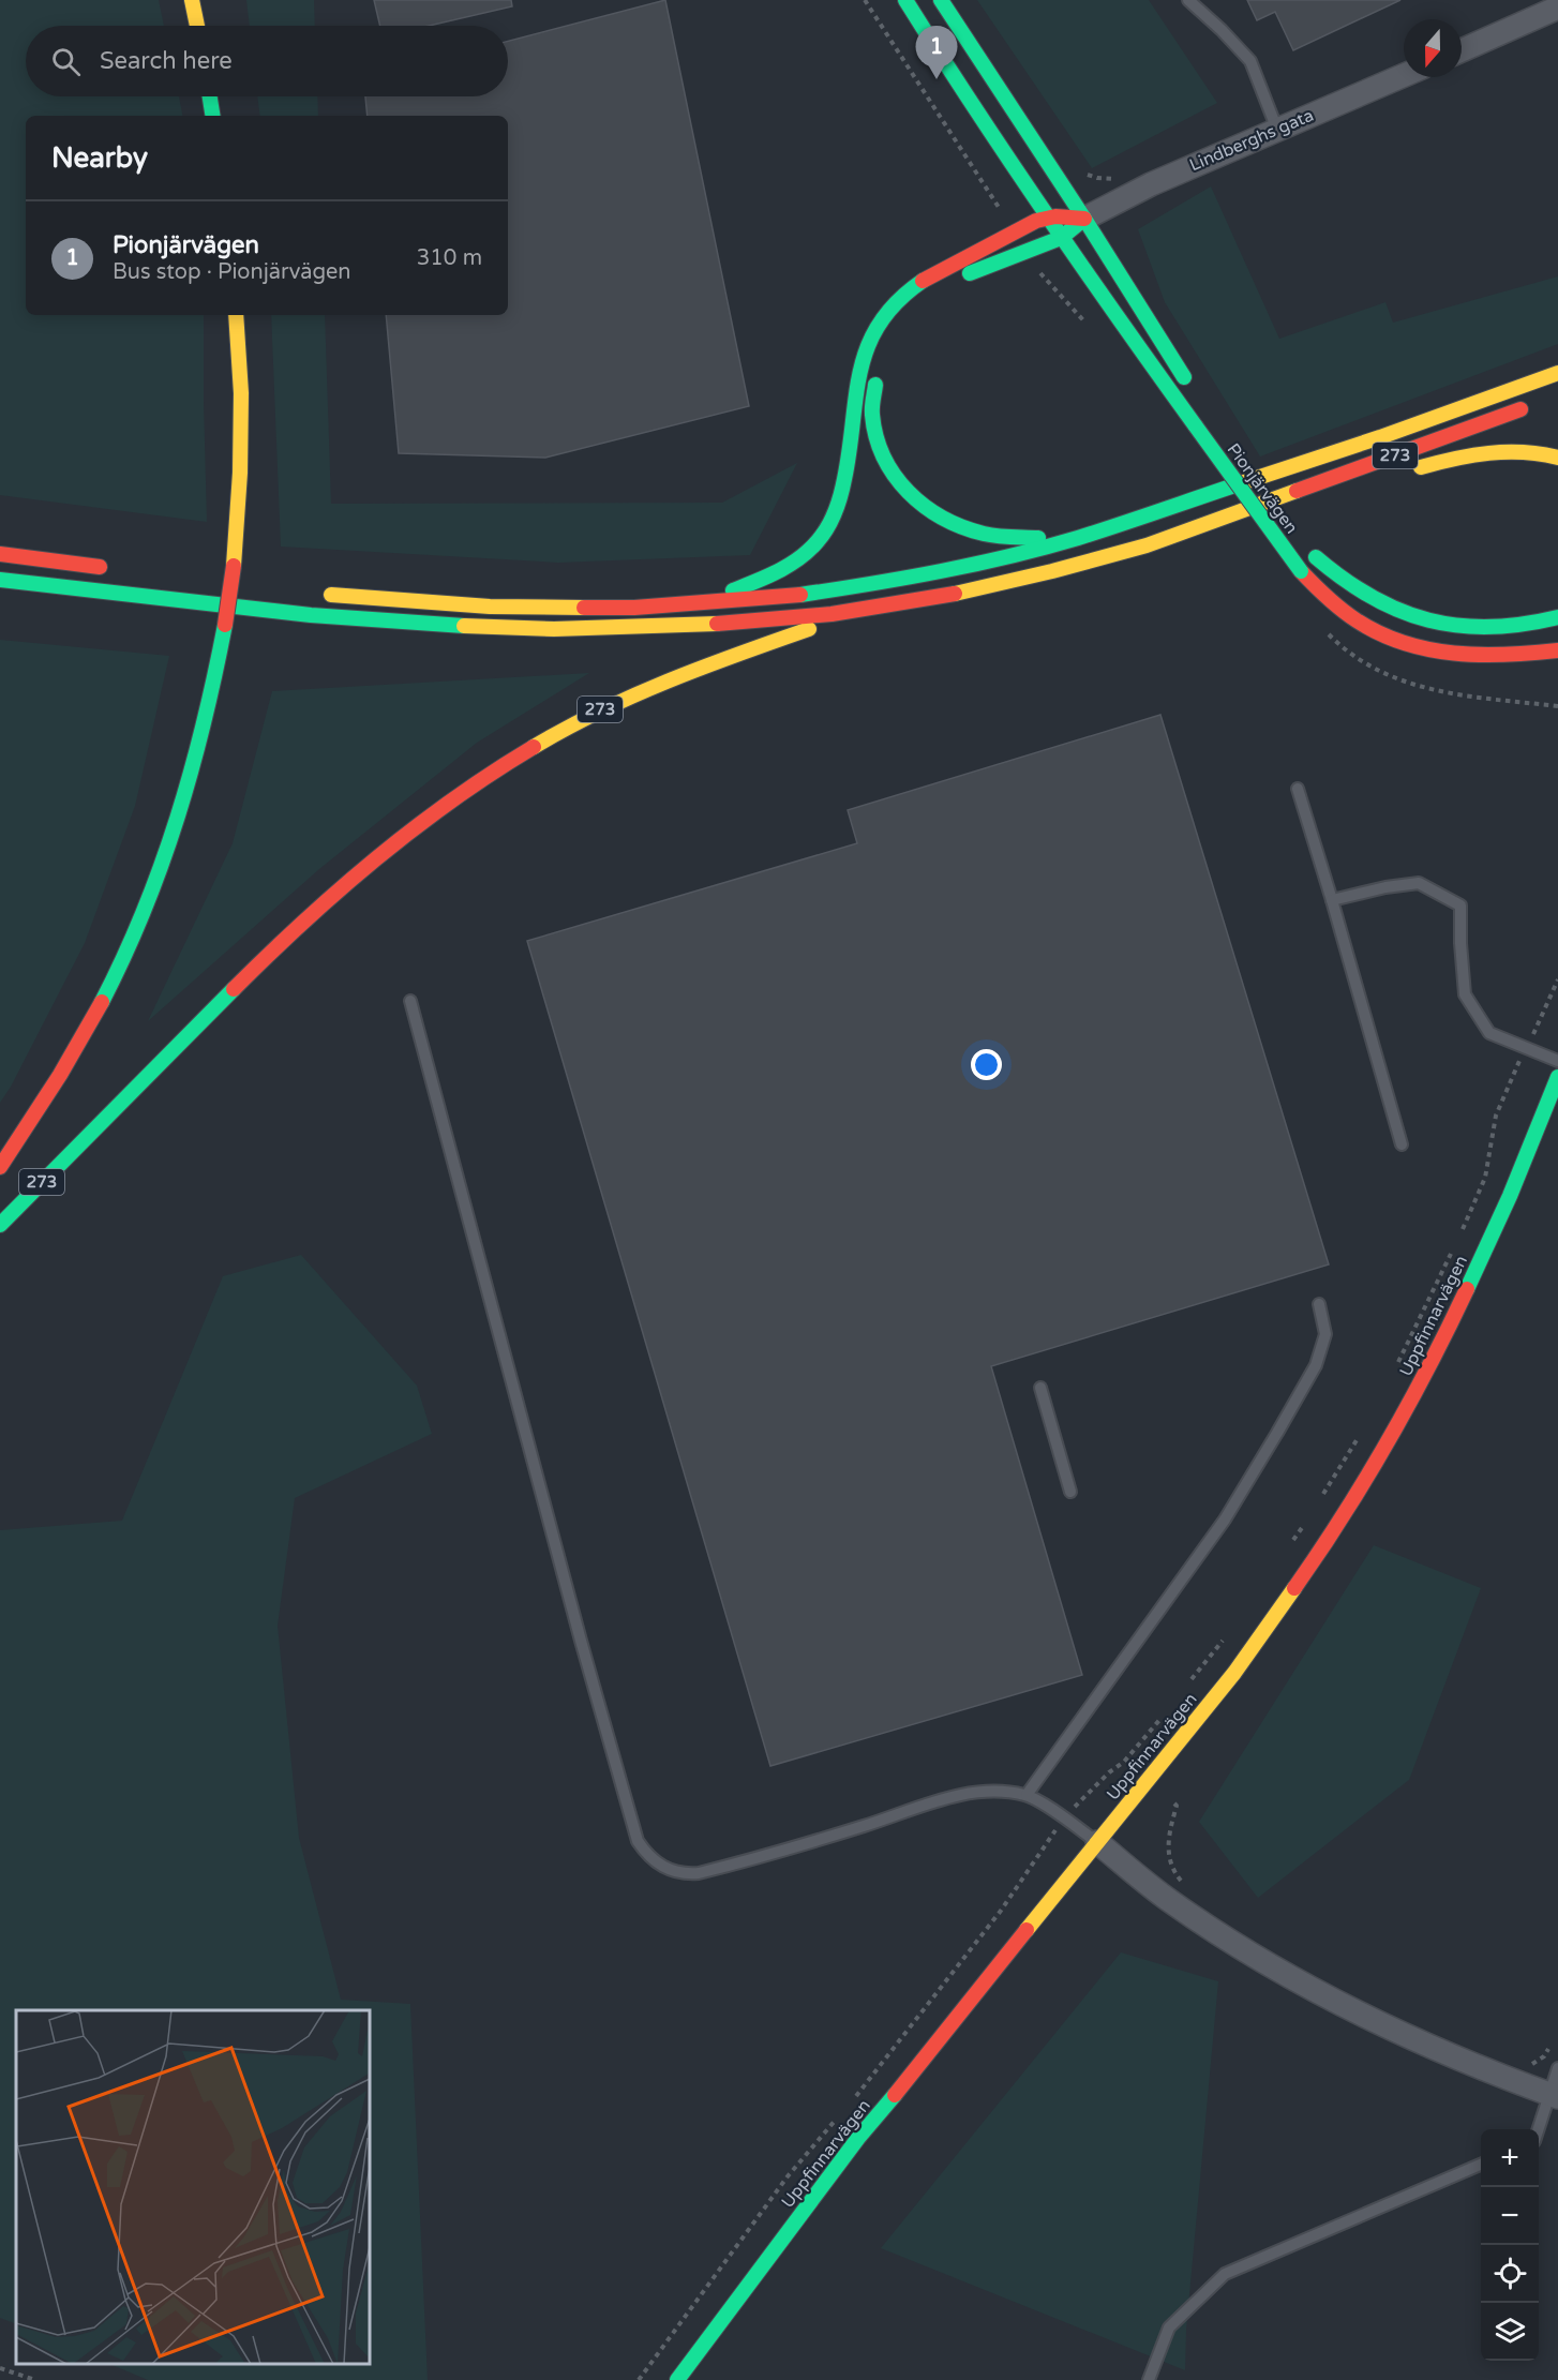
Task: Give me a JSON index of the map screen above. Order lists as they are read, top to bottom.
{
  "streets": {
    "main road": ["273", "Pionjärvägen", "Uppfinnarvägen"],
    "street": ["Lindberghs gata"]
  },
  "north": "bottom",
  "page": {
    "pins": "1",
    "search": "Search here",
    "heading": "Nearby",
    "list": [
      {
        "mark": "1",
        "name": "Pionjärvägen",
        "note": "Bus stop · Pionjärvägen",
        "value": "310 m"
      }
    ],
    "map_buttons": ["+", "−"]
  }
}
